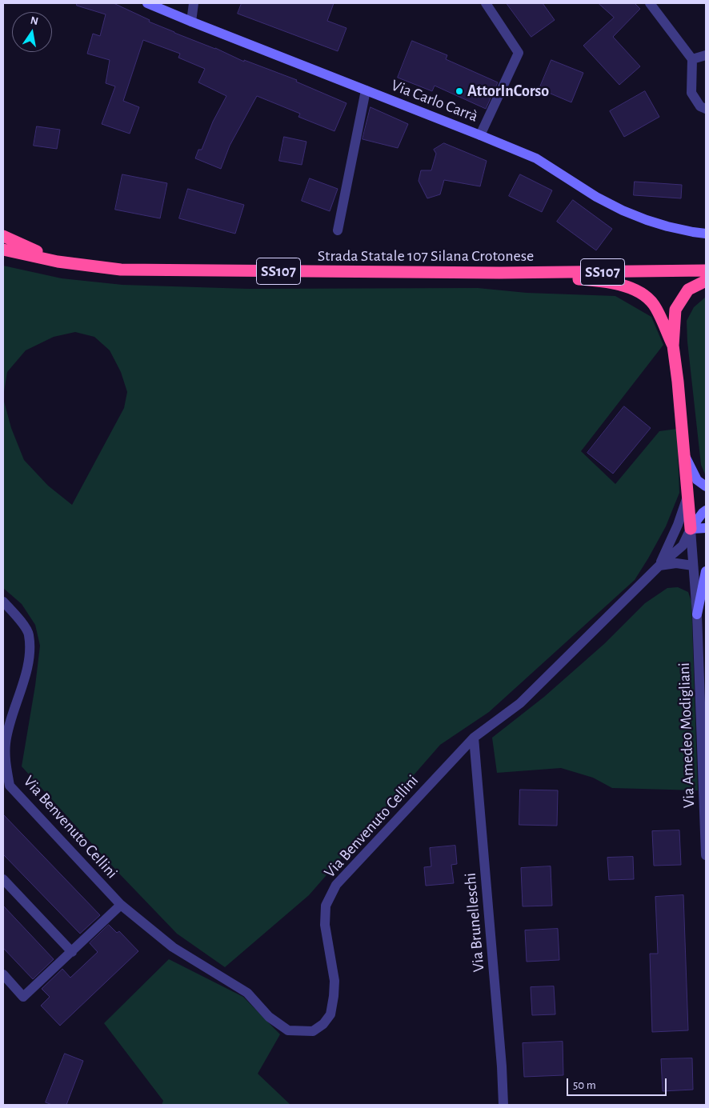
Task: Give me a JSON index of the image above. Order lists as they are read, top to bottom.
{
  "streets": {
    "highway": ["Strada Statale 107 Silana Crotonese", "SS107"],
    "main road": ["Via Carlo Carrà"],
    "street": ["Via Amedeo Modigliani", "Via Benvenuto Cellini", "Via Brunelleschi"]
  },
  "crossings": [
    ["Via Amedeo Modigliani", "Via Benvenuto Cellini"],
    ["Via Benvenuto Cellini", "Via Brunelleschi"]
  ],
  "places": ["AttorInCorso"],
  "scale_bar": "50 m",
  "north": "top"
}
